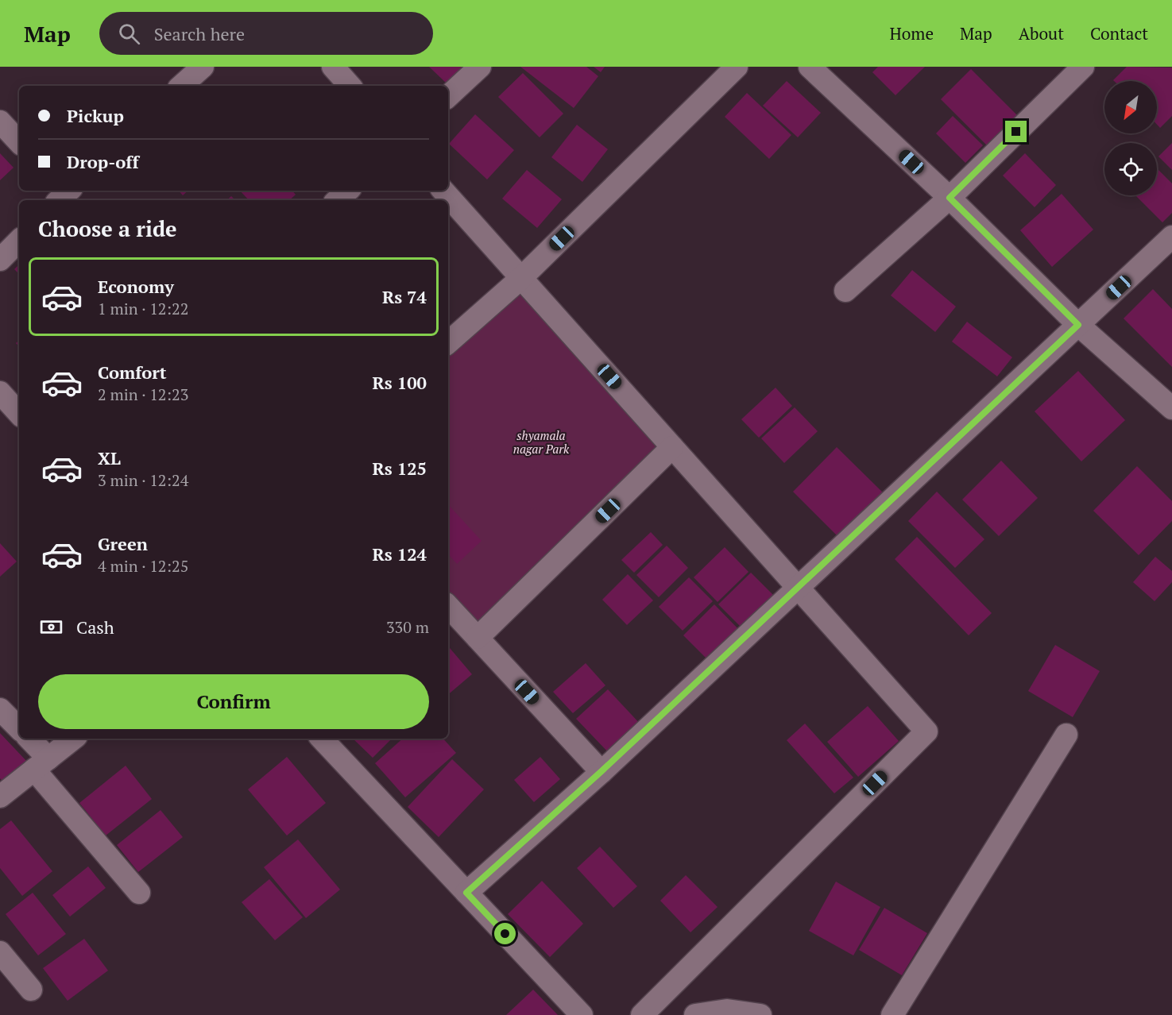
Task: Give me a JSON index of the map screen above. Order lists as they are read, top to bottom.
{
  "parks": ["shyamala nagar Park"],
  "north": "bottom left",
  "page": {
    "header": "Map",
    "search": "Search here",
    "nav": [
      "Home",
      "Map",
      "About",
      "Contact"
    ],
    "banner": ["Pickup", "Drop-off"],
    "heading": "Choose a ride",
    "list": [
      {
        "name": "Economy",
        "note": "1 min · 12:22",
        "value": "Rs 74"
      },
      {
        "name": "Comfort",
        "note": "2 min · 12:23",
        "value": "Rs 100"
      },
      {
        "name": "XL",
        "note": "3 min · 12:24",
        "value": "Rs 125"
      },
      {
        "name": "Green",
        "note": "4 min · 12:25",
        "value": "Rs 124"
      }
    ],
    "pay": ["Cash", "330 m"],
    "buttons": "Confirm"
  }
}
